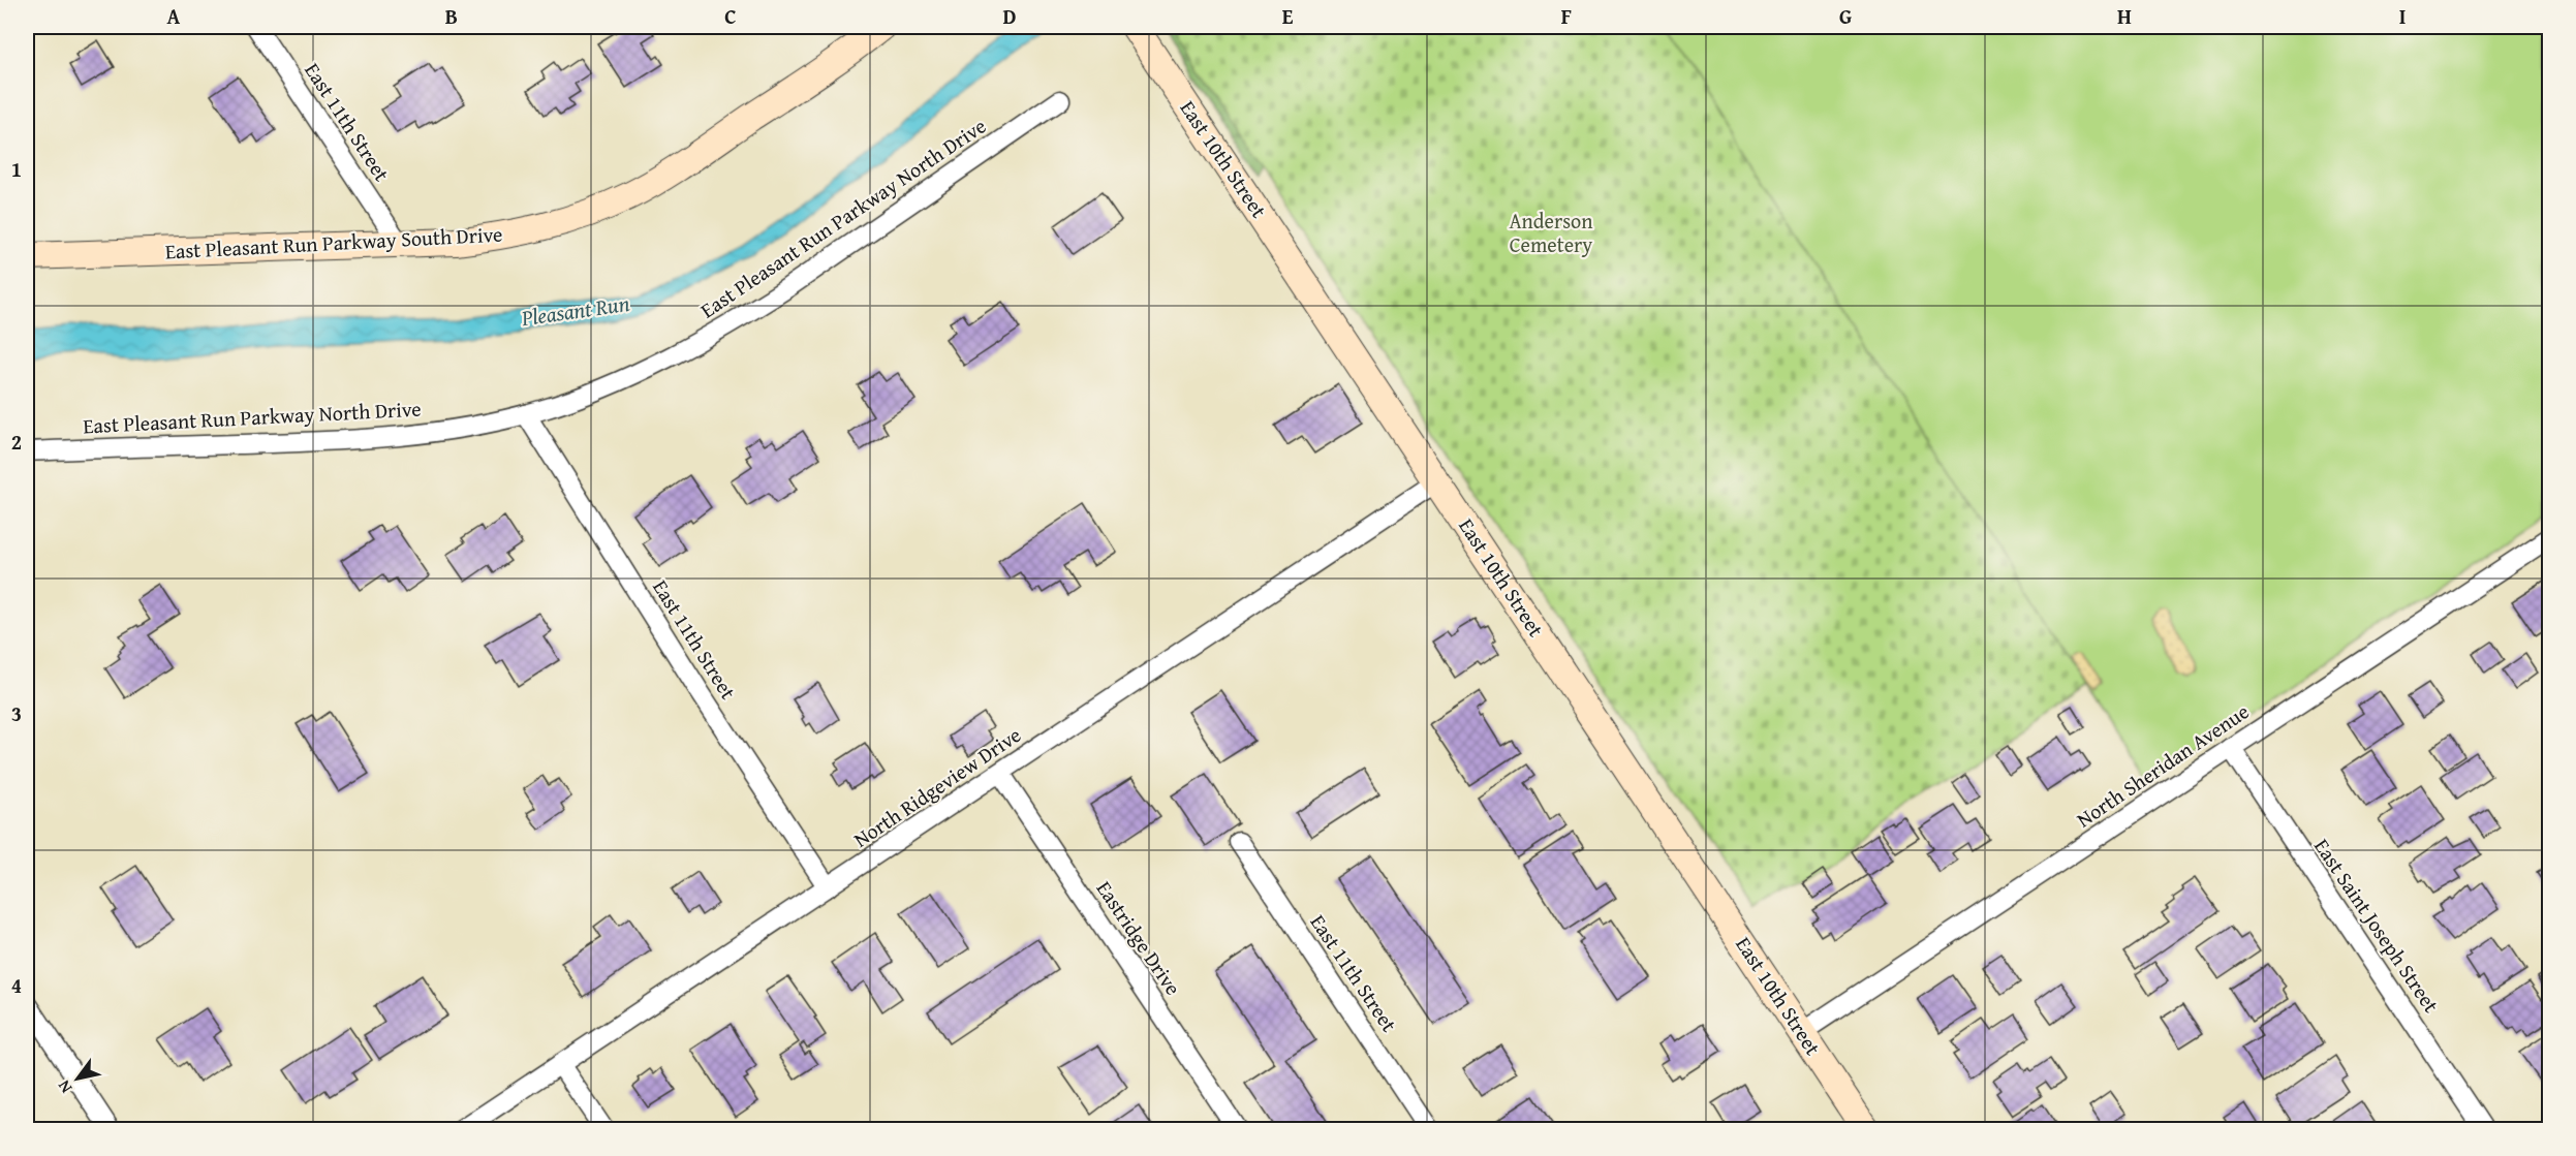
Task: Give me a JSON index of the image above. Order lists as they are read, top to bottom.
{
  "streets": {
    "main road": ["East 10th Street", "East Pleasant Run Parkway South Drive"],
    "street": [
      "East 11th Street",
      "East Pleasant Run Parkway North Drive",
      "North Sheridan Avenue",
      "North Ridgeview Drive",
      "East Saint Joseph Street",
      "Eastridge Drive"
    ]
  },
  "crossings": [
    ["East 11th Street", "East Pleasant Run Parkway North Drive"],
    ["East 11th Street", "East Pleasant Run Parkway South Drive"],
    ["East 11th Street", "North Ridgeview Drive"],
    ["East 10th Street", "North Sheridan Avenue"],
    ["East 10th Street", "North Ridgeview Drive"],
    ["North Sheridan Avenue", "East Saint Joseph Street"],
    ["North Ridgeview Drive", "Eastridge Drive"]
  ],
  "water": ["Pleasant Run"],
  "parks": ["Anderson Cemetery"],
  "north": "bottom left",
  "grid": {
    "columns": [
      "A",
      "B",
      "C",
      "D",
      "E",
      "F",
      "G",
      "H",
      "I"
    ],
    "rows": [
      "1",
      "2",
      "3",
      "4"
    ]
  }
}
